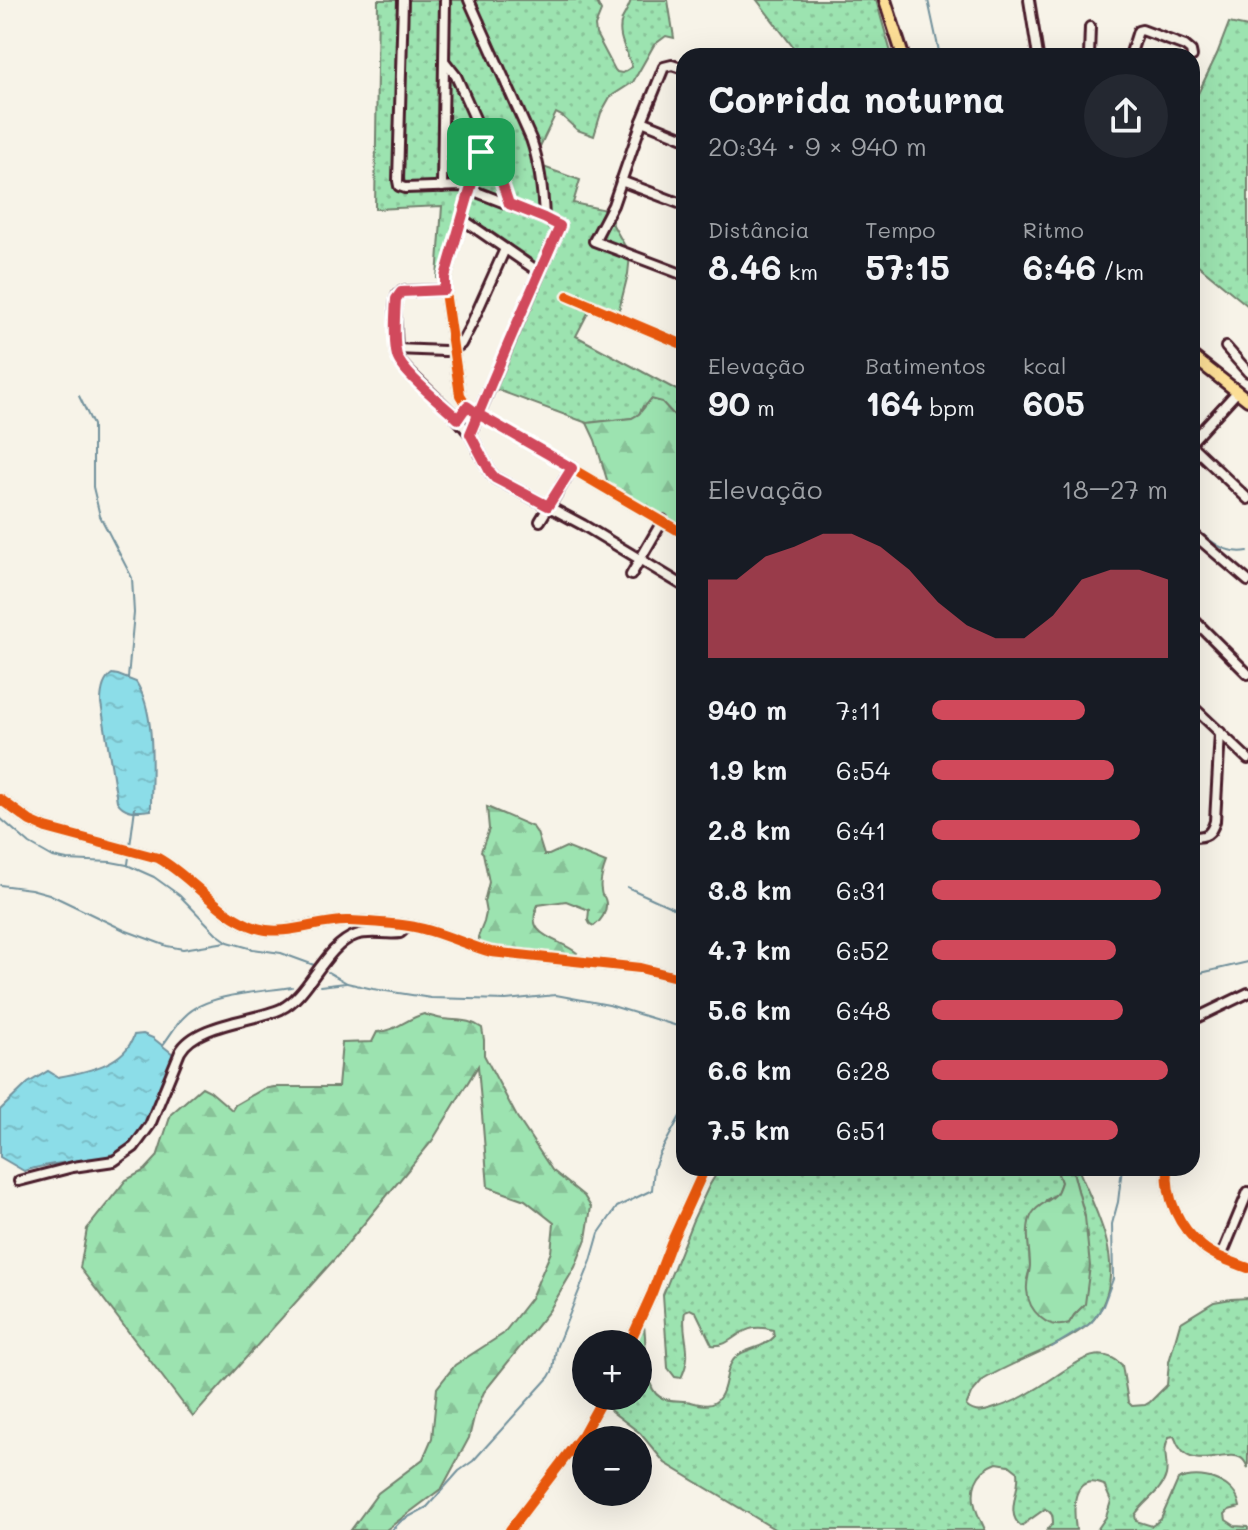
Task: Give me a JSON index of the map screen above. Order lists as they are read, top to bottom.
{
  "page": {
    "heading": ["Corrida noturna", "20:34 · 9 × 940 m"],
    "stats": [
      ["Distância", "8.46 km"],
      ["Tempo", "57:15"],
      ["Ritmo", "6:46 /km"],
      ["Elevação", "90 m"],
      ["Batimentos", "164 bpm"],
      ["kcal", "605"]
    ],
    "chart": ["Elevação", "18–27 m"],
    "list": [
      {
        "name": "940 m",
        "note": "7:11"
      },
      {
        "name": "1.9 km",
        "note": "6:54"
      },
      {
        "name": "2.8 km",
        "note": "6:41"
      },
      {
        "name": "3.8 km",
        "note": "6:31"
      },
      {
        "name": "4.7 km",
        "note": "6:52"
      },
      {
        "name": "5.6 km",
        "note": "6:48"
      },
      {
        "name": "6.6 km",
        "note": "6:28"
      },
      {
        "name": "7.5 km",
        "note": "6:51"
      }
    ],
    "map_buttons": ["+", "−"]
  }
}
